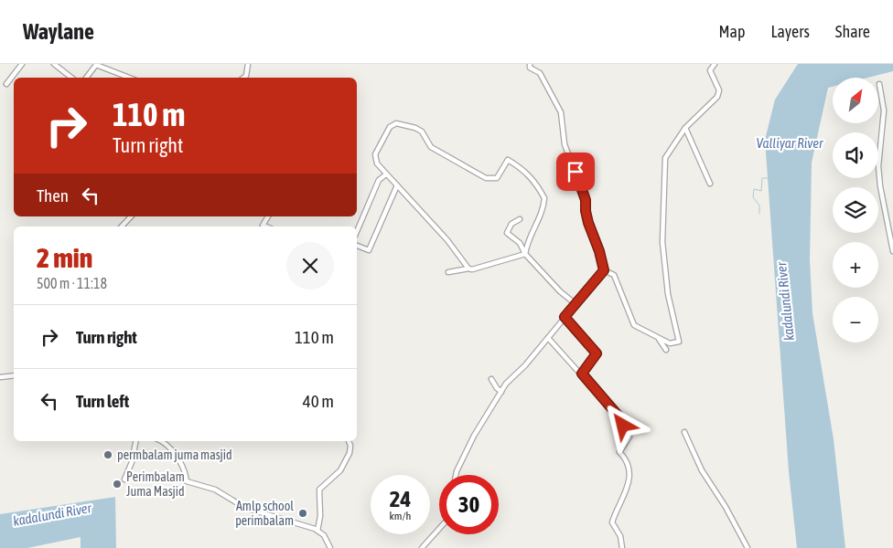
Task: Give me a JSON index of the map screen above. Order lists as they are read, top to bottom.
{
  "water": ["Valliyar River", "kadalundi River"],
  "places": ["permbalam juma masjid", "Perimbalam Juma Masjid", "Amlp school perimbalam"],
  "north": "top right",
  "page": {
    "header": "Waylane",
    "nav": ["Map", "Layers", "Share"],
    "map_buttons": ["+", "−"],
    "turn": ["110 m", "Turn right"],
    "then": "Then",
    "heading": ["2 min", "500 m · 11:18"],
    "list": [
      {
        "name": "Turn right",
        "value": "110 m"
      },
      {
        "name": "Turn left",
        "value": "40 m"
      }
    ],
    "speed": "24 km/h",
    "limit": "30"
  }
}
